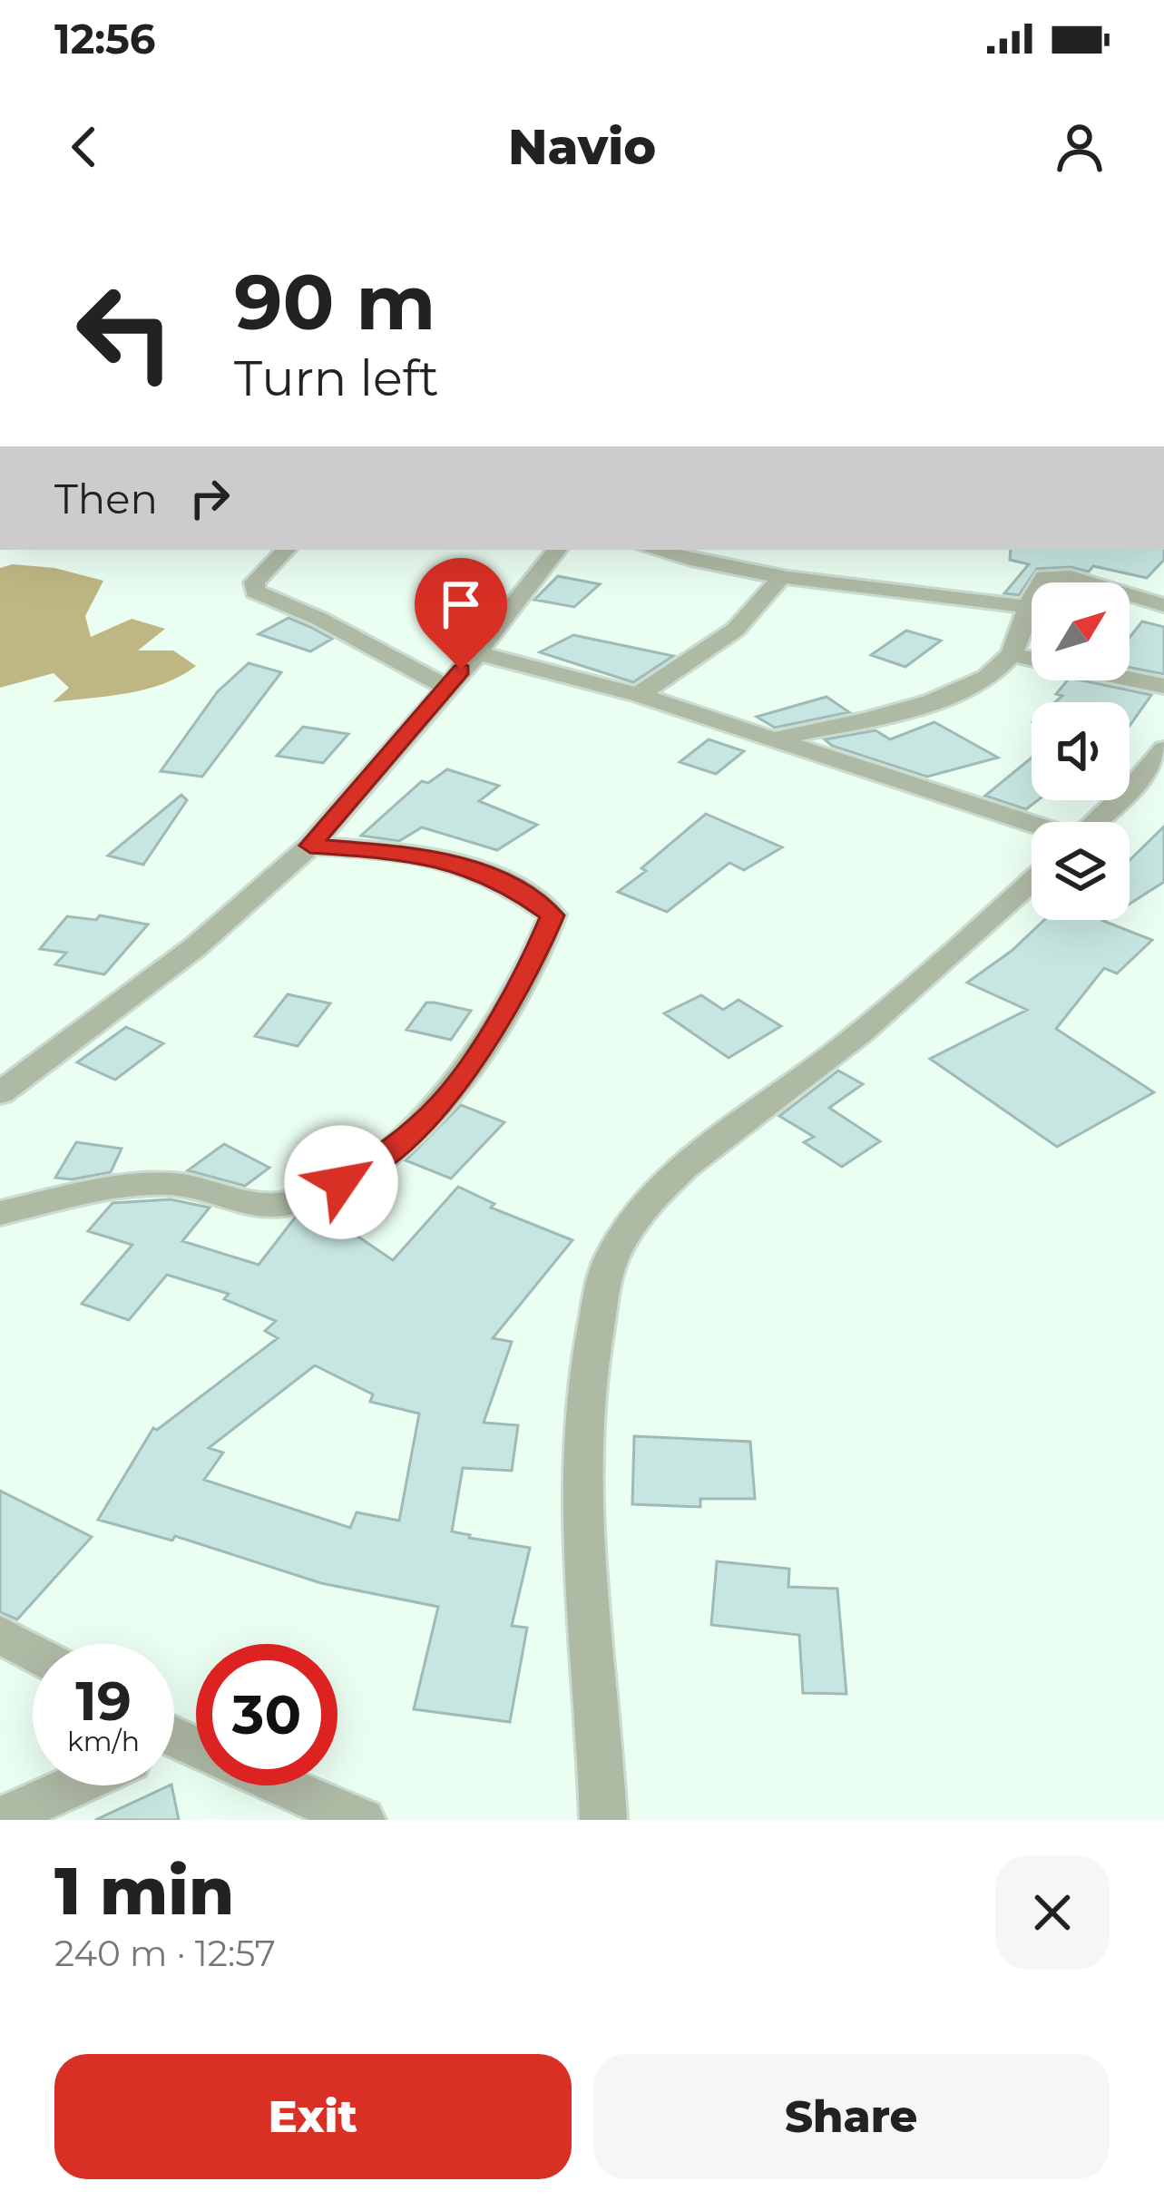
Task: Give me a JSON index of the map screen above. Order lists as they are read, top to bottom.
{
  "north": "top right",
  "page": {
    "status": "12:56",
    "header": "Navio",
    "turn": ["90 m", "Turn left"],
    "then": "Then",
    "speed": "19 km/h",
    "limit": "30",
    "heading": ["1 min", "240 m · 12:57"],
    "buttons": ["Exit", "Share"]
  }
}
